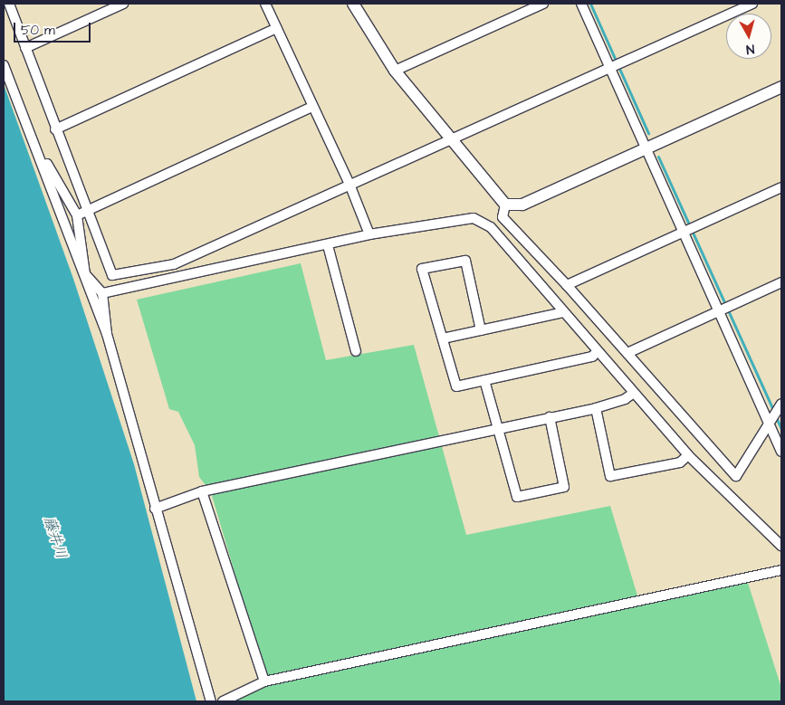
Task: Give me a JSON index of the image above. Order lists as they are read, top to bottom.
{
  "water": ["藤井川"],
  "scale_bar": "50 m",
  "north": "bottom"
}
